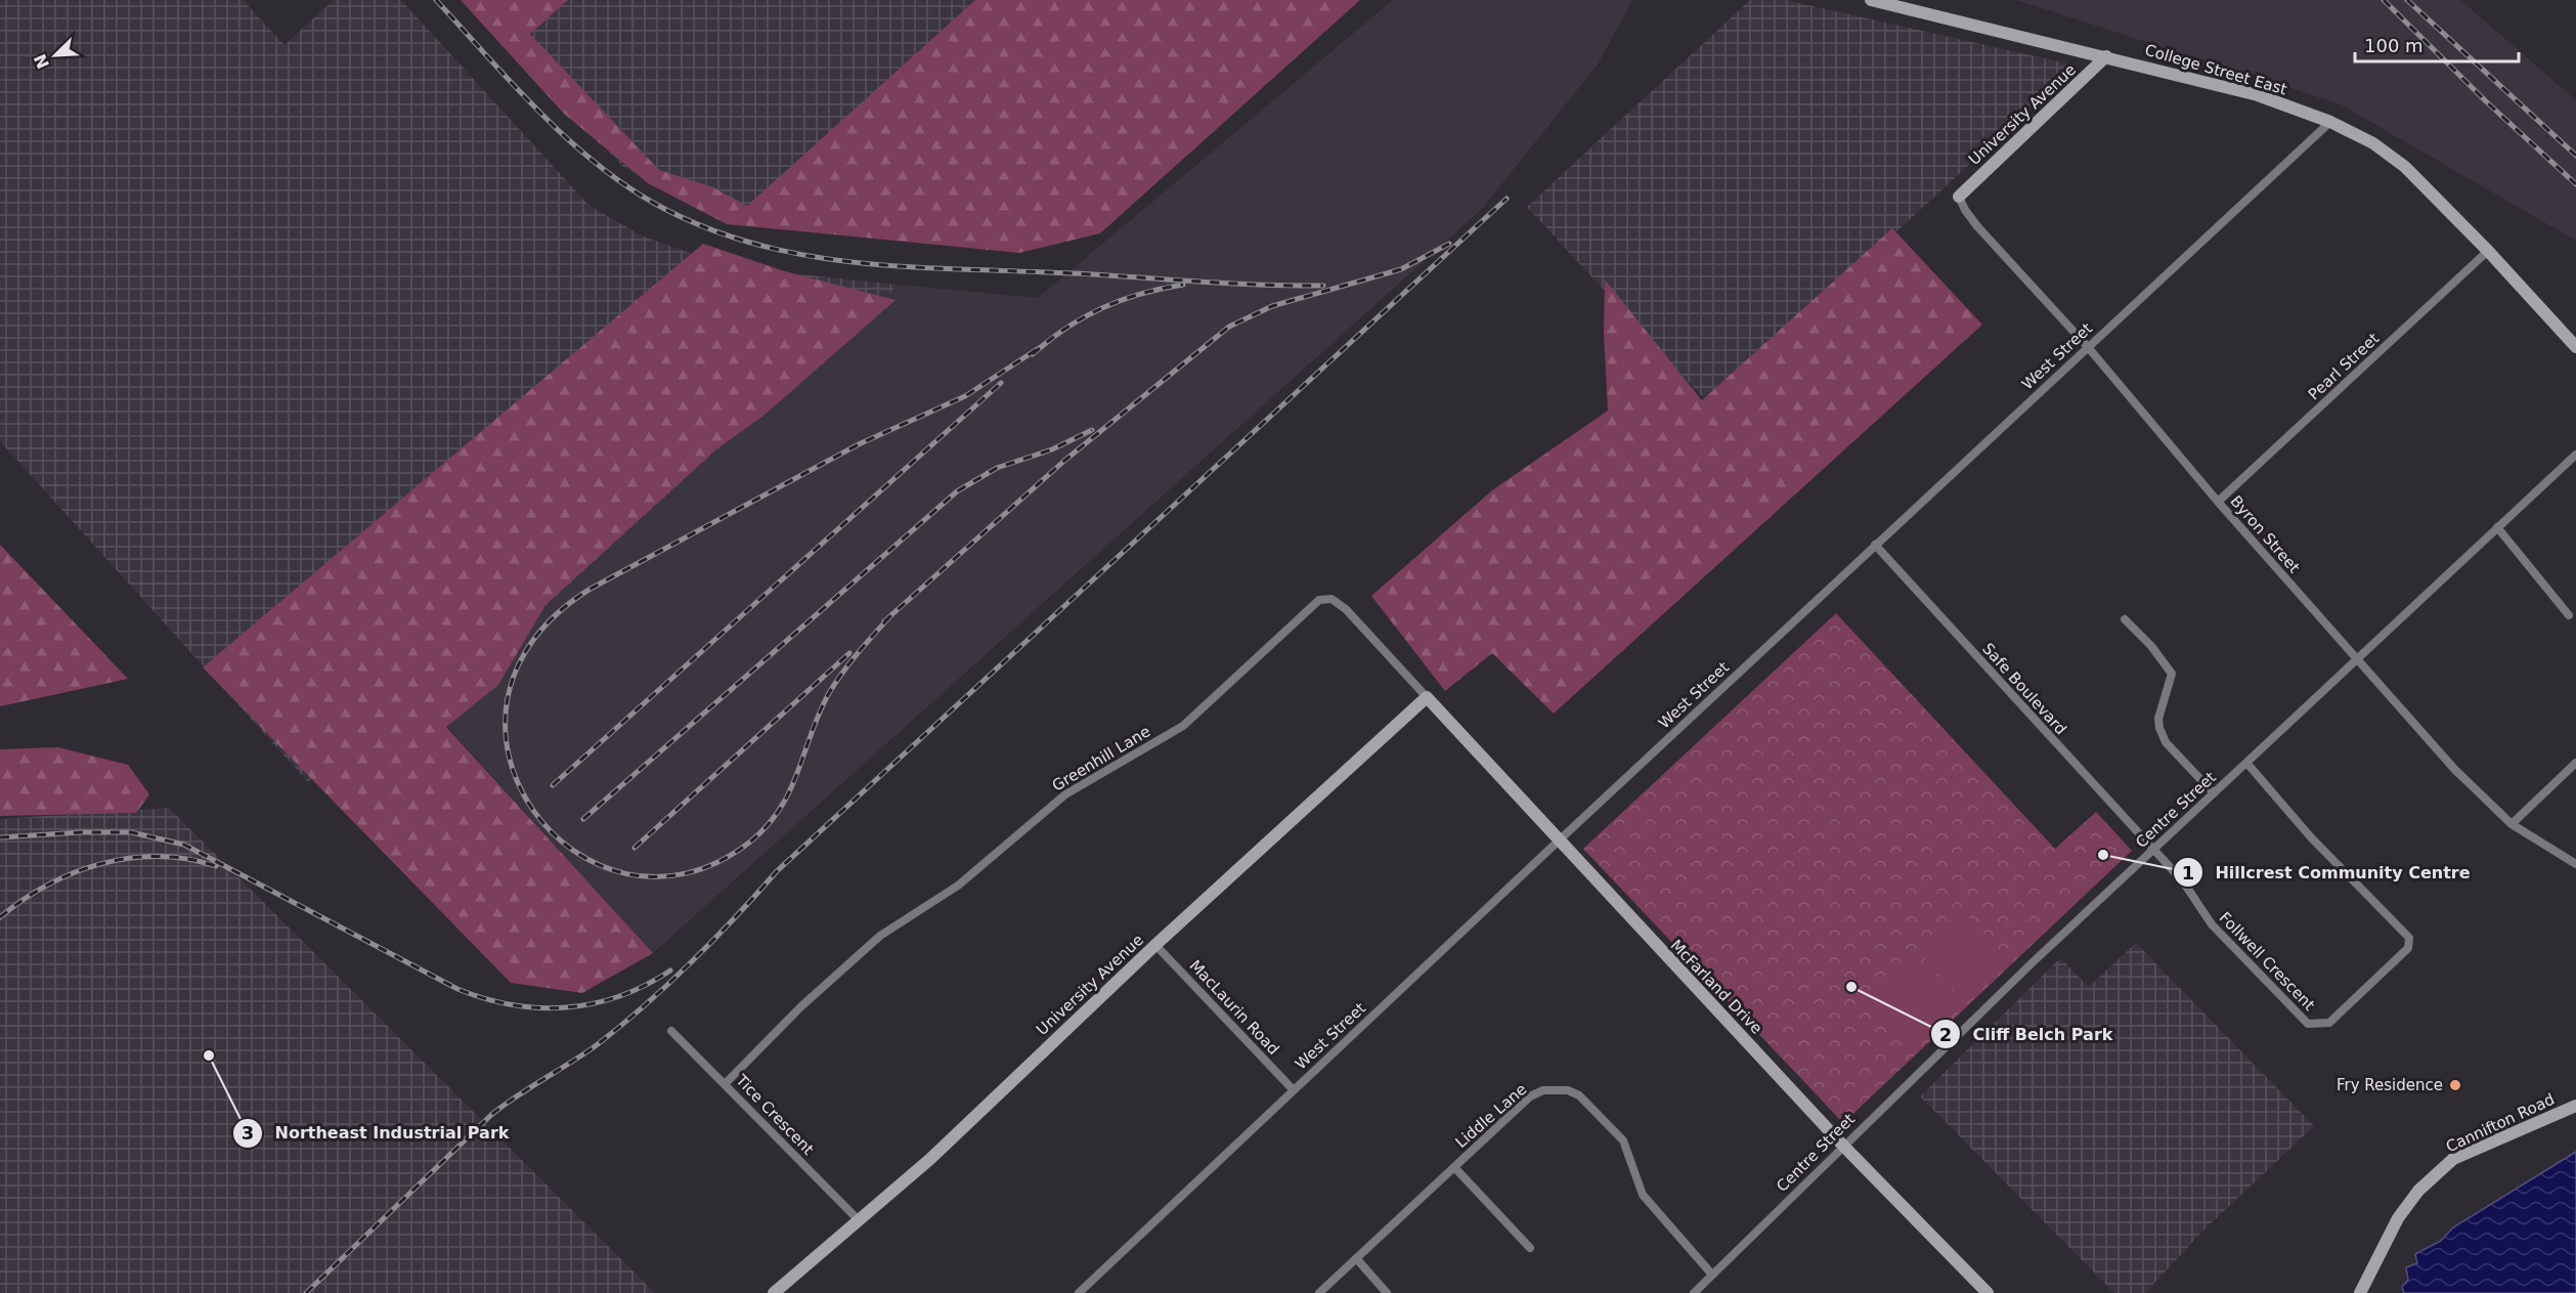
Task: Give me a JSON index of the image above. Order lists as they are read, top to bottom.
{
  "streets": {
    "street": [
      "College Street East",
      "University Avenue",
      "West Street",
      "Pearl Street",
      "Byron Street",
      "Safe Boulevard",
      "Greenhill Lane",
      "Centre Street",
      "Follwell Crescent",
      "McFarland Drive",
      "MacLaurin Road",
      "Tice Crescent",
      "Liddle Lane",
      "Cannifton Road"
    ]
  },
  "crossings": [
    ["College Street East", "University Avenue"],
    ["College Street East", "West Street"],
    ["College Street East", "Pearl Street"],
    ["University Avenue", "Byron Street"],
    ["University Avenue", "Greenhill Lane"],
    ["University Avenue", "McFarland Drive"],
    ["University Avenue", "MacLaurin Road"],
    ["University Avenue", "Tice Crescent"],
    ["West Street", "Byron Street"],
    ["West Street", "Safe Boulevard"],
    ["West Street", "McFarland Drive"],
    ["West Street", "MacLaurin Road"],
    ["Pearl Street", "Byron Street"],
    ["Byron Street", "Centre Street"],
    ["Safe Boulevard", "Centre Street"],
    ["Safe Boulevard", "Follwell Crescent"],
    ["Greenhill Lane", "McFarland Drive"],
    ["Greenhill Lane", "Tice Crescent"],
    ["Centre Street", "Follwell Crescent"],
    ["Centre Street", "McFarland Drive"],
    ["Centre Street", "Liddle Lane"]
  ],
  "places": [
    "Hillcrest Community Centre",
    "Cliff Belch Park",
    "Northeast Industrial Park",
    "Fry Residence"
  ],
  "scale_bar": "100 m",
  "north": "bottom left"
}
